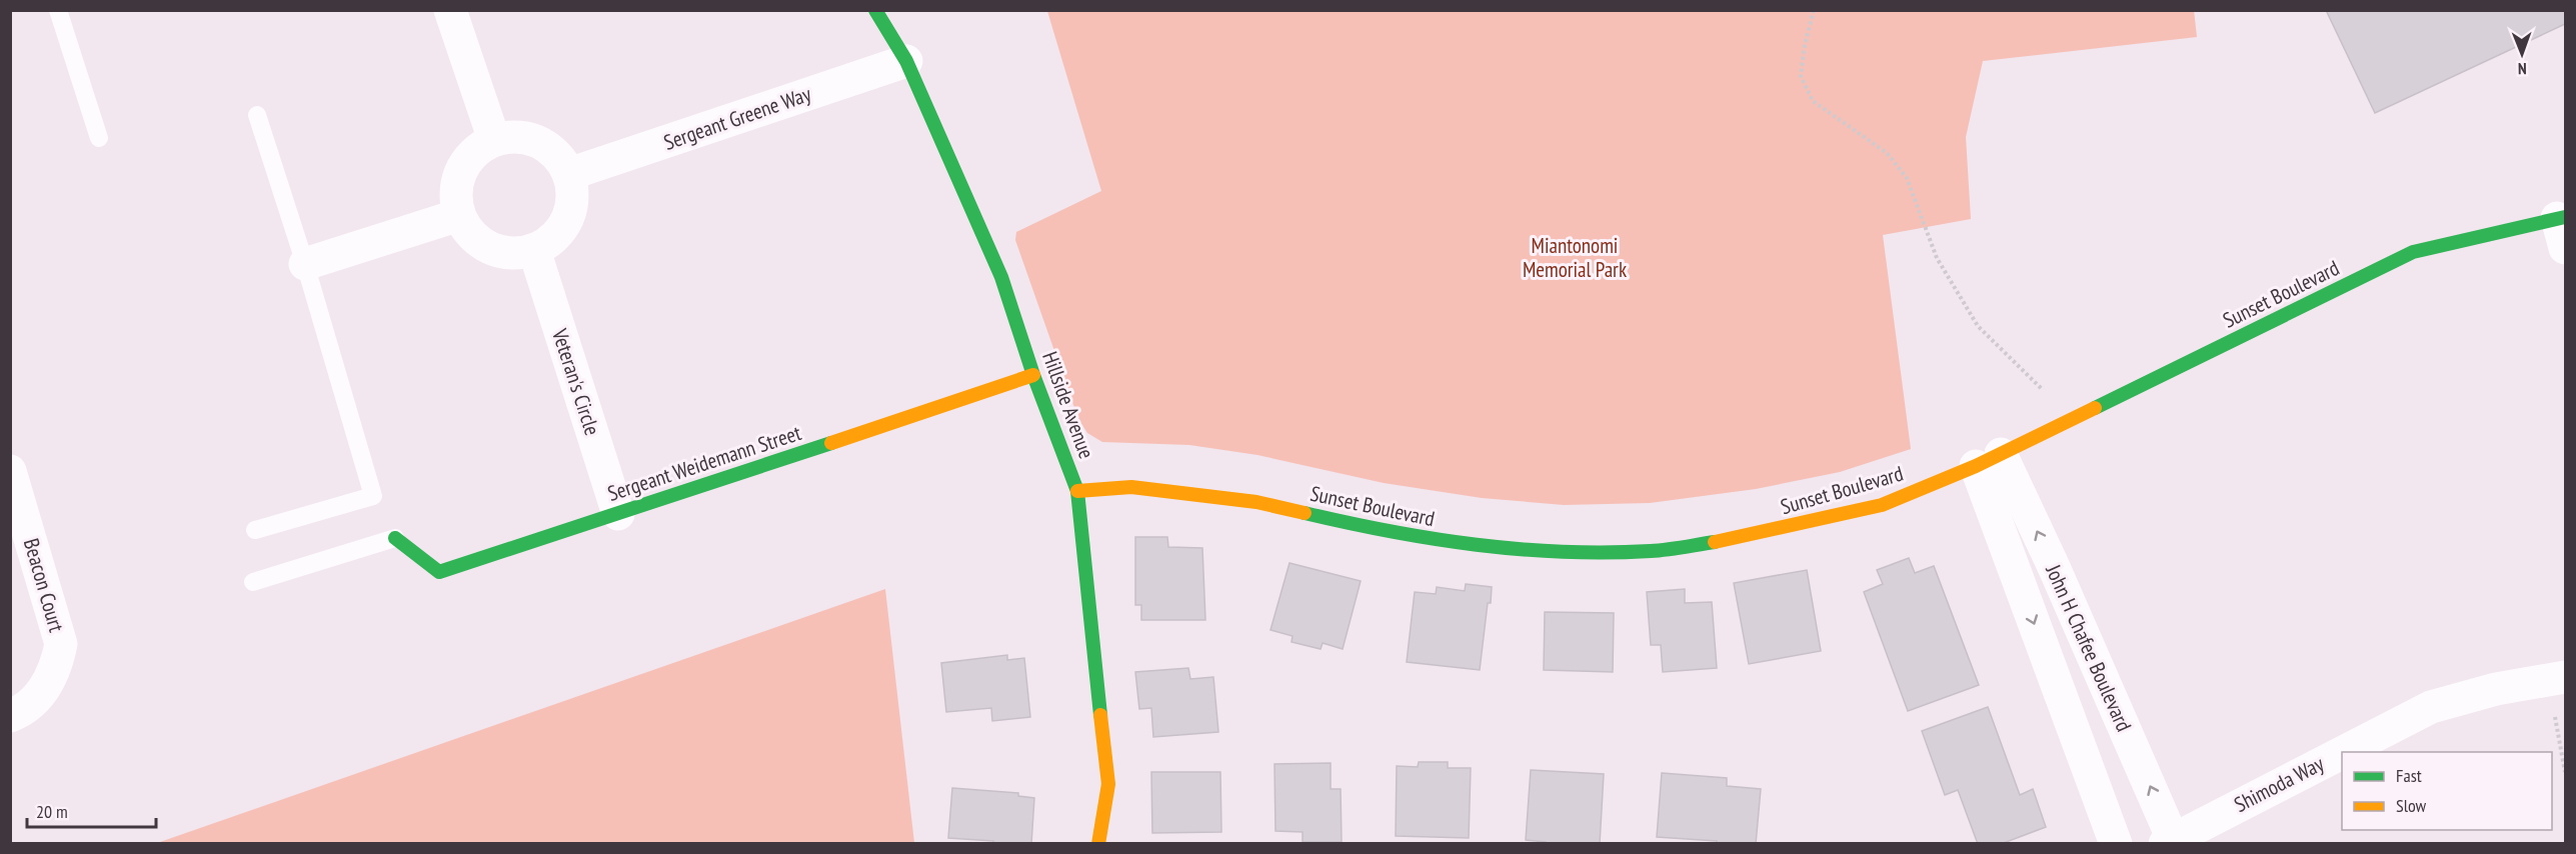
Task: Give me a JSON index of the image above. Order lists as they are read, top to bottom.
{
  "streets": {
    "street": [
      "Sergeant Greene Way",
      "Sunset Boulevard",
      "Veteran's Circle",
      "Hillside Avenue",
      "Sergeant Weidemann Street",
      "Beacon Court",
      "John H Chafee Boulevard",
      "Shimoda Way"
    ]
  },
  "crossings": [
    ["Sergeant Greene Way", "Veteran's Circle"],
    ["Sergeant Greene Way", "Hillside Avenue"],
    ["Sunset Boulevard", "Hillside Avenue"],
    ["Sunset Boulevard", "John H Chafee Boulevard"],
    ["Veteran's Circle", "Sergeant Weidemann Street"],
    ["Hillside Avenue", "Sergeant Weidemann Street"],
    ["John H Chafee Boulevard", "Shimoda Way"]
  ],
  "parks": ["Miantonomi Memorial Park"],
  "legend": ["Fast", "Slow"],
  "scale_bar": "20 m",
  "north": "bottom"
}
